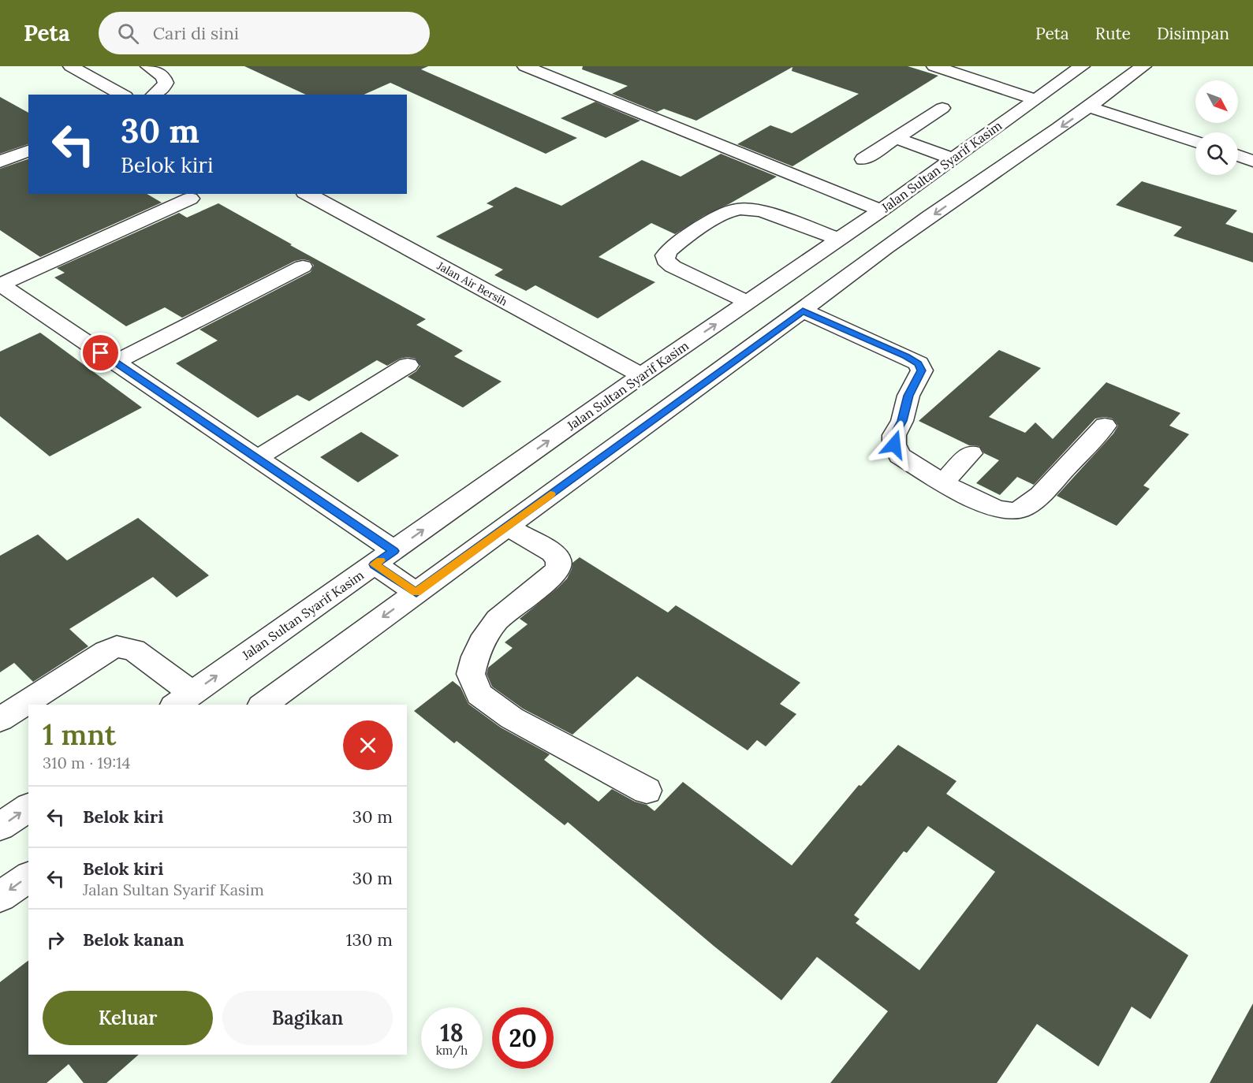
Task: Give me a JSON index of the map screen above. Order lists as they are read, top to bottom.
{
  "streets": {
    "street": ["Jalan Sultan Syarif Kasim", "Jalan Air Bersih"]
  },
  "crossings": [
    ["Jalan Sultan Syarif Kasim", "Jalan Air Bersih"]
  ],
  "north": "bottom right",
  "page": {
    "header": "Peta",
    "search": "Cari di sini",
    "nav": ["Peta", "Rute", "Disimpan"],
    "turn": ["30 m", "Belok kiri"],
    "heading": ["1 mnt", "310 m · 19:14"],
    "list": [
      {
        "name": "Belok kiri",
        "value": "30 m"
      },
      {
        "name": "Belok kiri",
        "note": "Jalan Sultan Syarif Kasim",
        "value": "30 m"
      },
      {
        "name": "Belok kanan",
        "value": "130 m"
      }
    ],
    "buttons": ["Keluar", "Bagikan"],
    "speed": "18 km/h",
    "limit": "20"
  }
}
